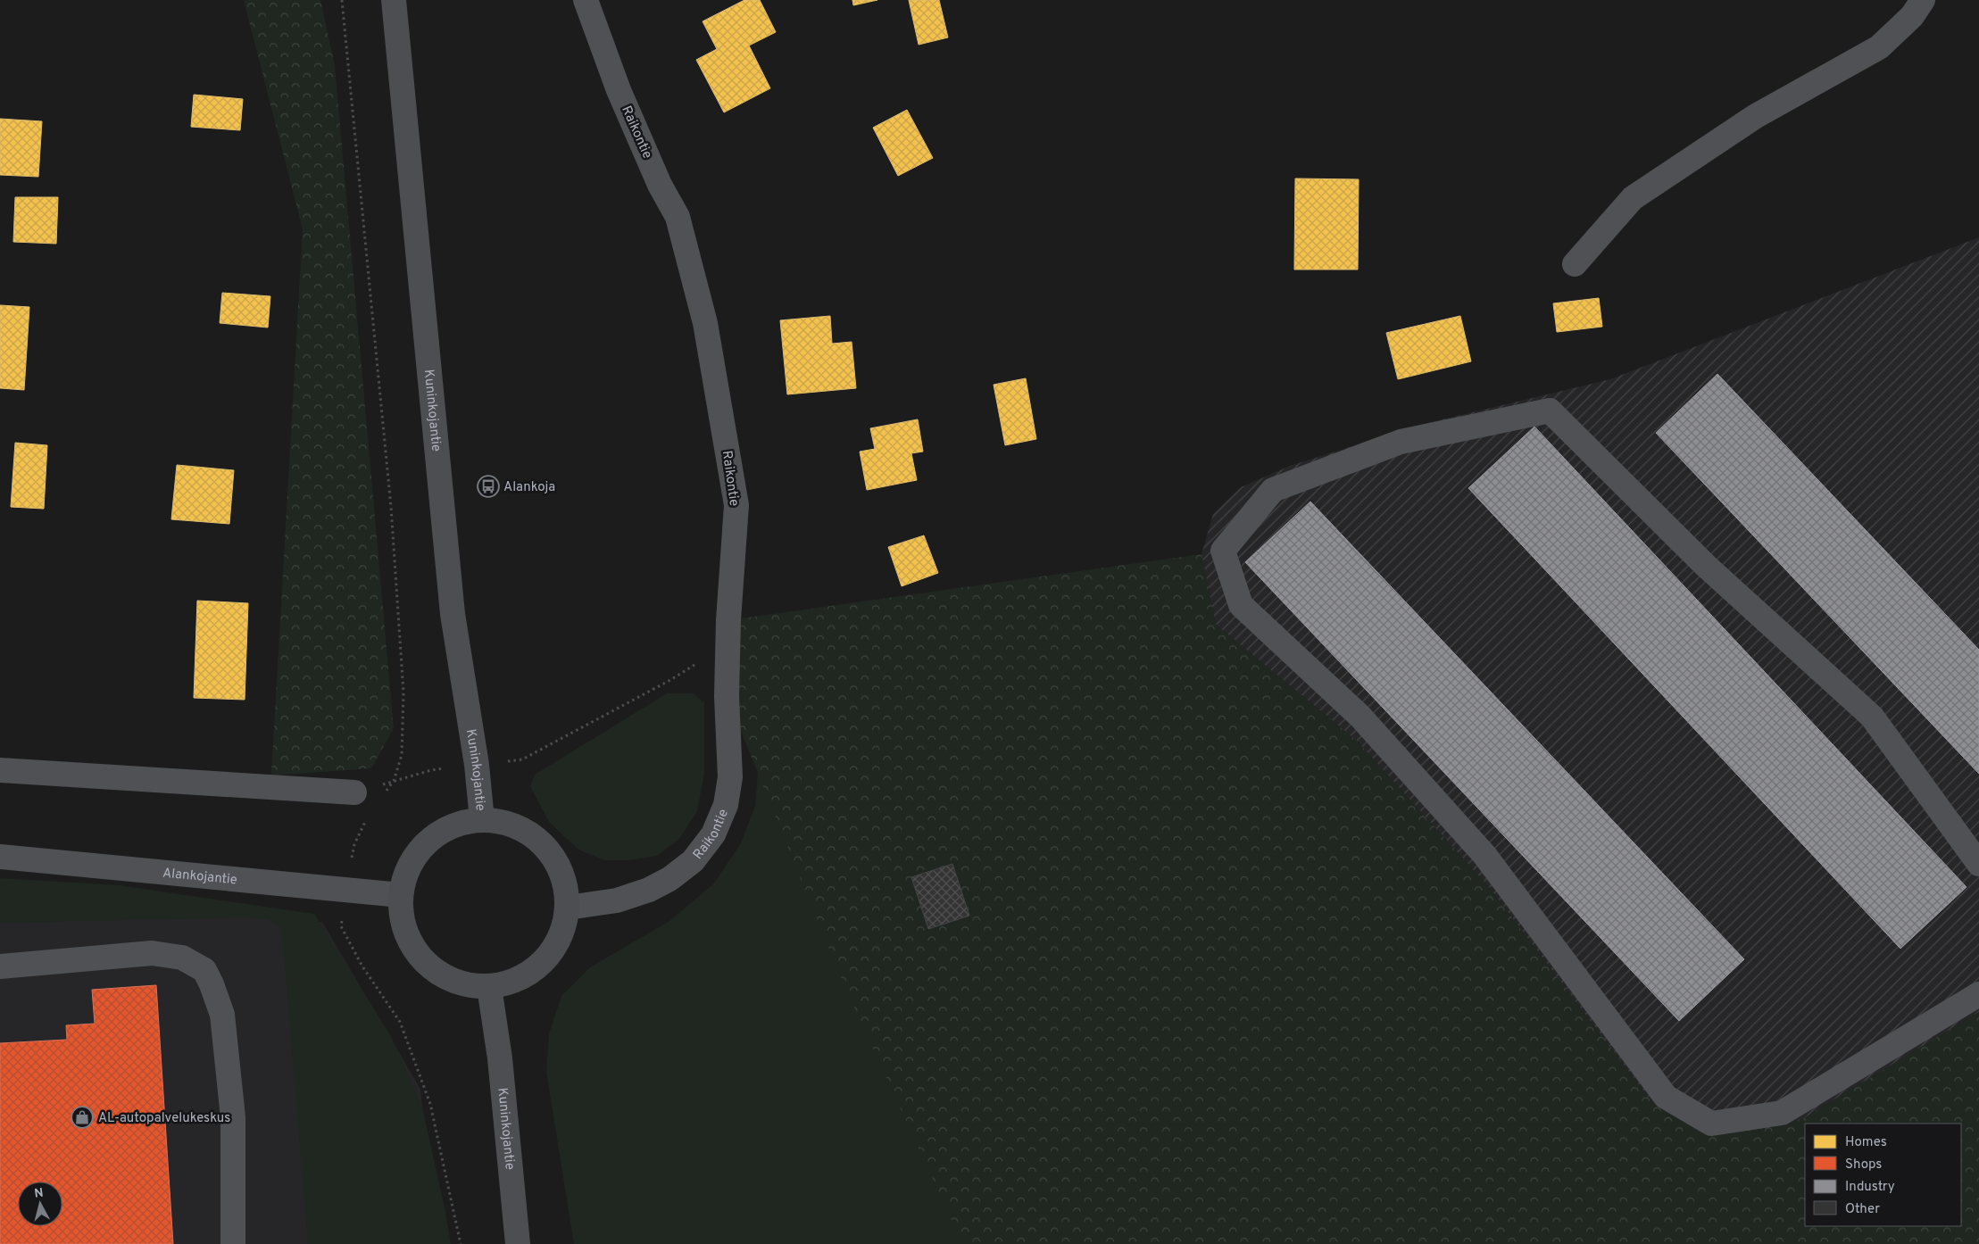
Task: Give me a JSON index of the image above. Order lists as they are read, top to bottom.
{
  "streets": {
    "main road": ["Kuninkojantie"],
    "street": ["Raikontie", "Alankojantie"]
  },
  "places": {
    "bus stop": ["Alankoja"],
    "shop": ["AL-autopalvelukeskus"]
  },
  "legend": [
    "Homes",
    "Shops",
    "Industry",
    "Other"
  ],
  "north": "top"
}
